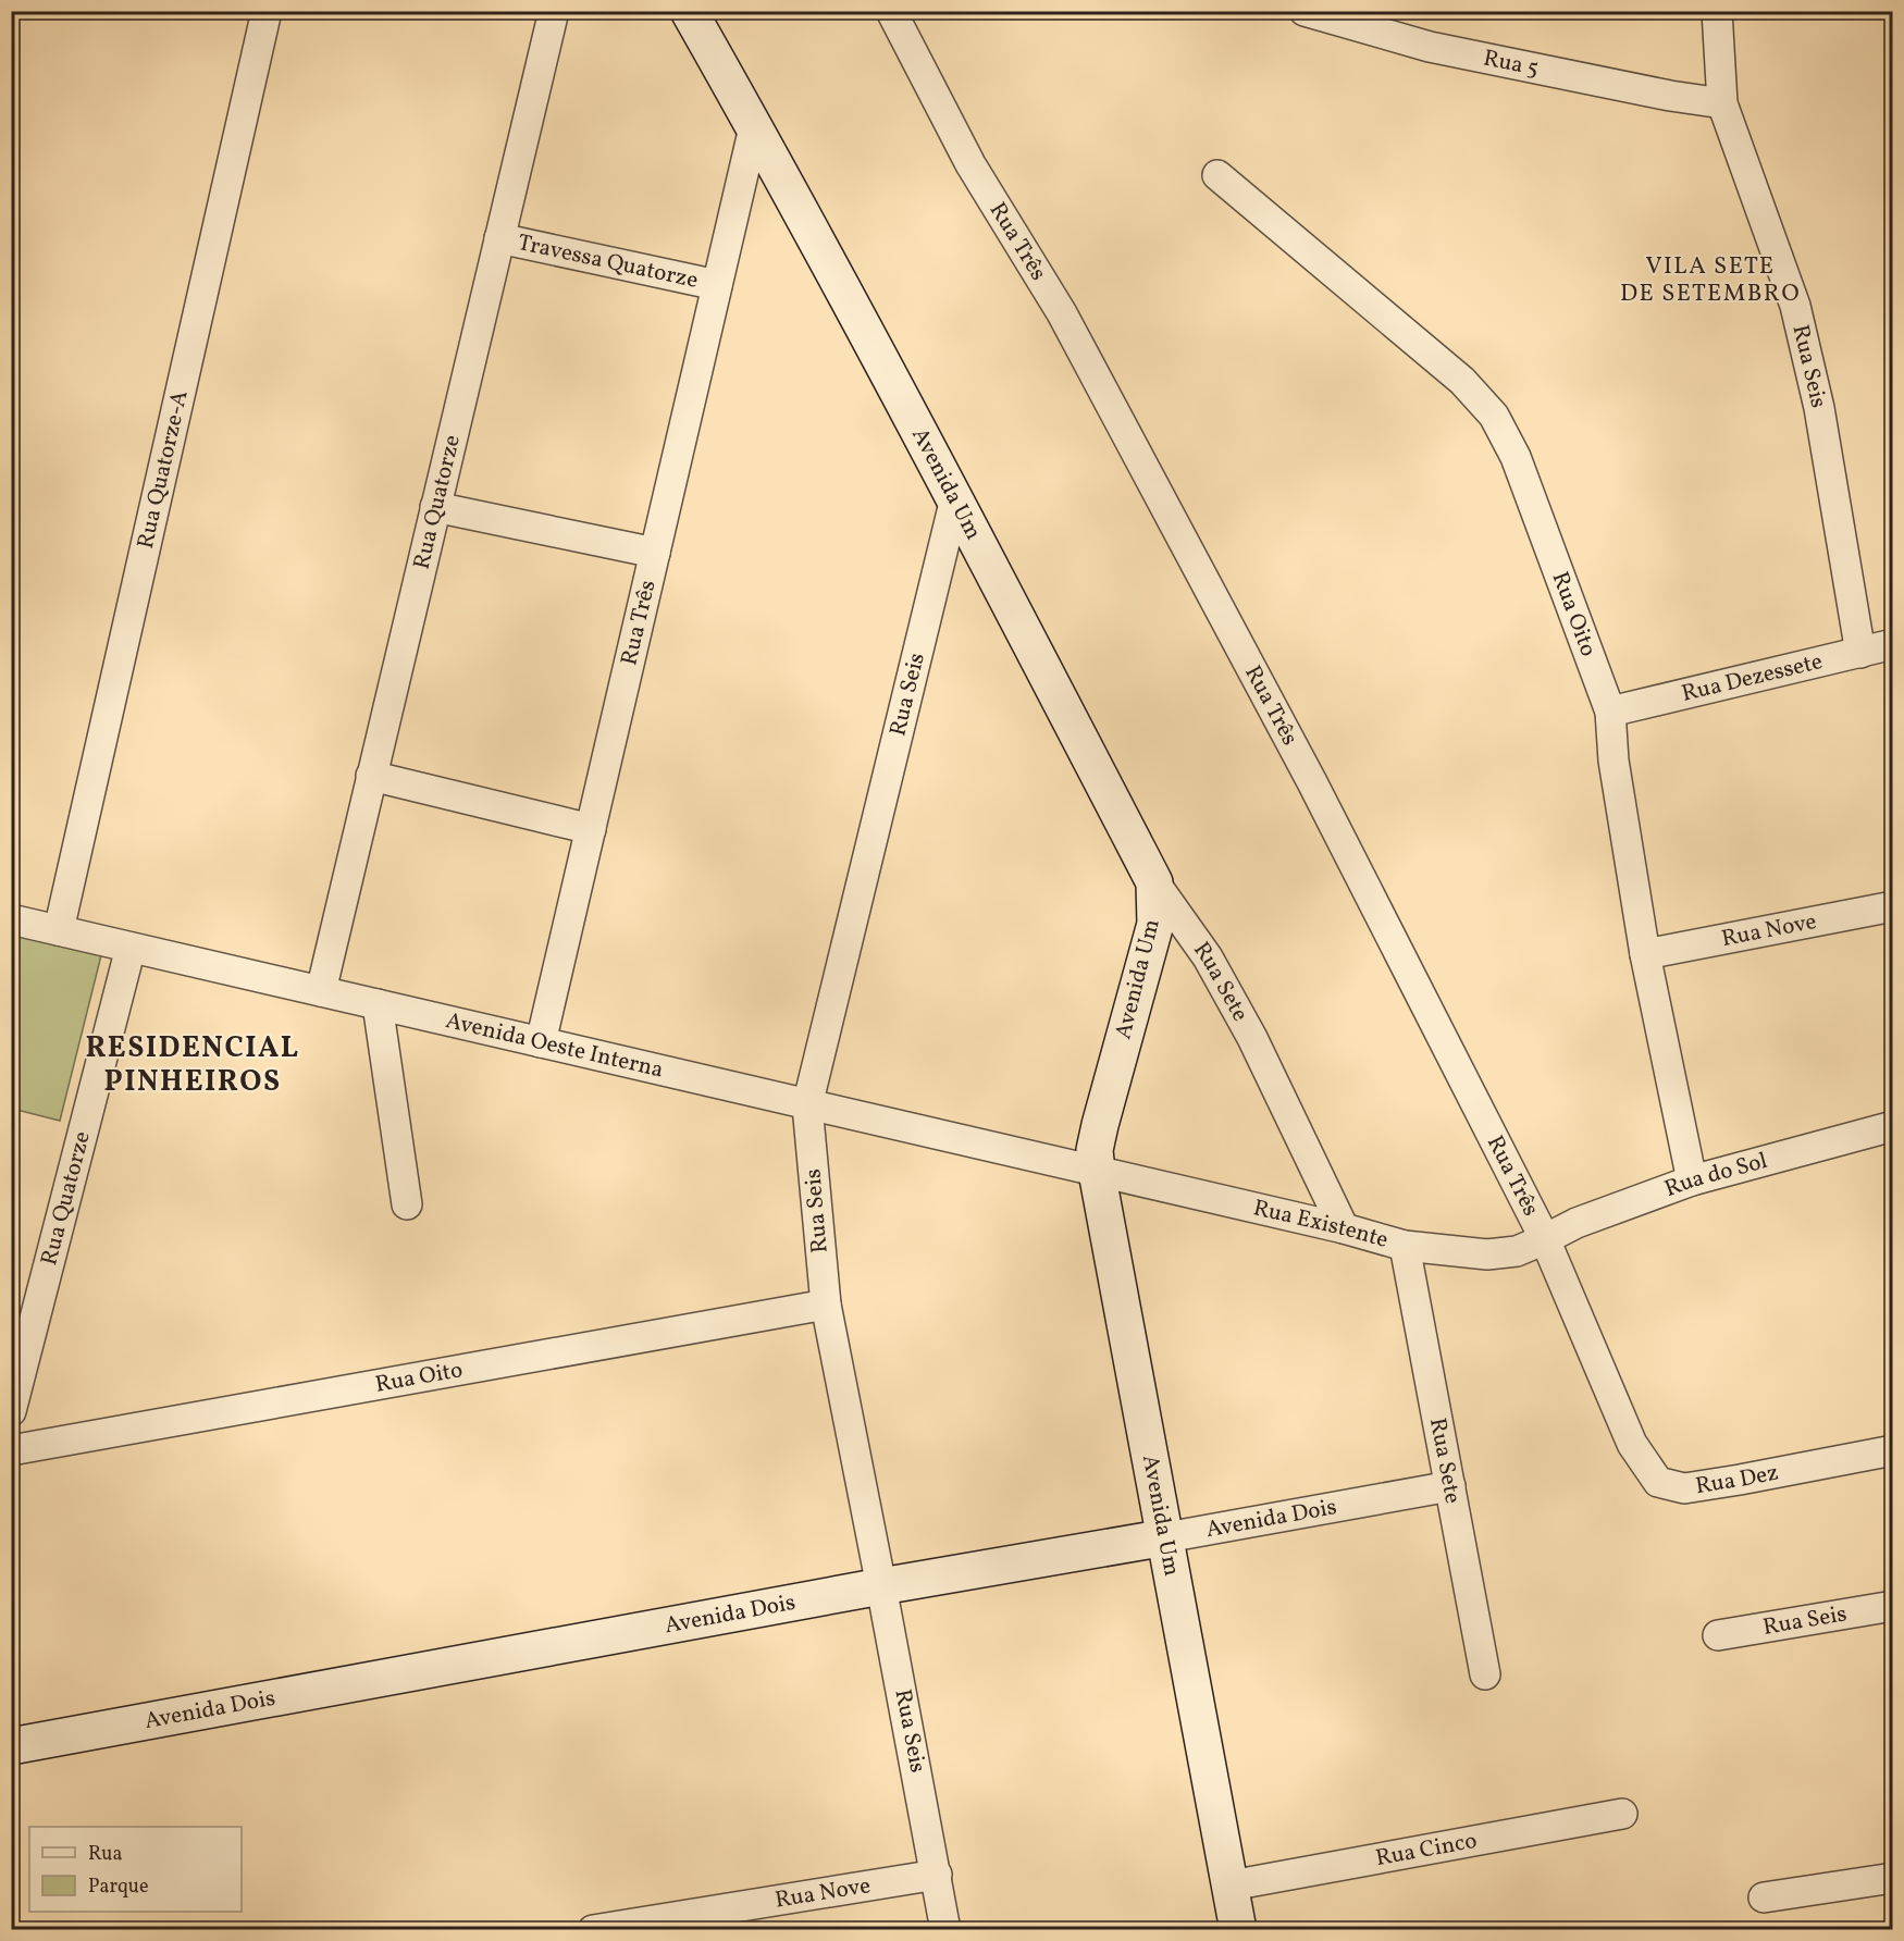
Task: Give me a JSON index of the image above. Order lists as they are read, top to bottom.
{
  "streets": {
    "street": [
      "Rua 5",
      "Rua Três",
      "Travessa Quatorze",
      "Rua Seis",
      "Rua Quatorze-A",
      "Avenida Um",
      "Rua Quatorze",
      "Rua Oito",
      "Rua Dezessete",
      "Rua Nove",
      "Rua Sete",
      "Avenida Oeste Interna",
      "Rua do Sol",
      "Rua Existente",
      "Rua Dez",
      "Avenida Dois",
      "Rua Cinco"
    ]
  },
  "crossings": [
    ["Rua 5", "Rua Seis"],
    ["Rua Três", "Travessa Quatorze"],
    ["Rua Três", "Avenida Um"],
    ["Rua Três", "Avenida Oeste Interna"],
    ["Rua Três", "Rua do Sol"],
    ["Rua Três", "Rua Existente"],
    ["Rua Três", "Rua Dez"],
    ["Travessa Quatorze", "Rua Quatorze"],
    ["Rua Seis", "Avenida Um"],
    ["Rua Seis", "Rua Oito"],
    ["Rua Seis", "Rua Dezessete"],
    ["Rua Seis", "Rua Nove"],
    ["Rua Seis", "Avenida Oeste Interna"],
    ["Rua Seis", "Avenida Dois"],
    ["Rua Quatorze-A", "Avenida Oeste Interna"],
    ["Avenida Um", "Rua Sete"],
    ["Avenida Um", "Avenida Oeste Interna"],
    ["Avenida Um", "Rua Existente"],
    ["Avenida Um", "Avenida Dois"],
    ["Avenida Um", "Rua Cinco"],
    ["Rua Quatorze", "Avenida Oeste Interna"],
    ["Rua Oito", "Rua Dezessete"],
    ["Rua Oito", "Rua Nove"],
    ["Rua Oito", "Rua do Sol"],
    ["Rua Sete", "Rua Existente"],
    ["Rua Sete", "Avenida Dois"],
    ["Avenida Oeste Interna", "Rua Existente"],
    ["Rua do Sol", "Rua Existente"]
  ],
  "districts": ["VILA SETE DE SETEMBRO", "RESIDENCIAL PINHEIROS"],
  "legend": ["Rua", "Parque"]
}
